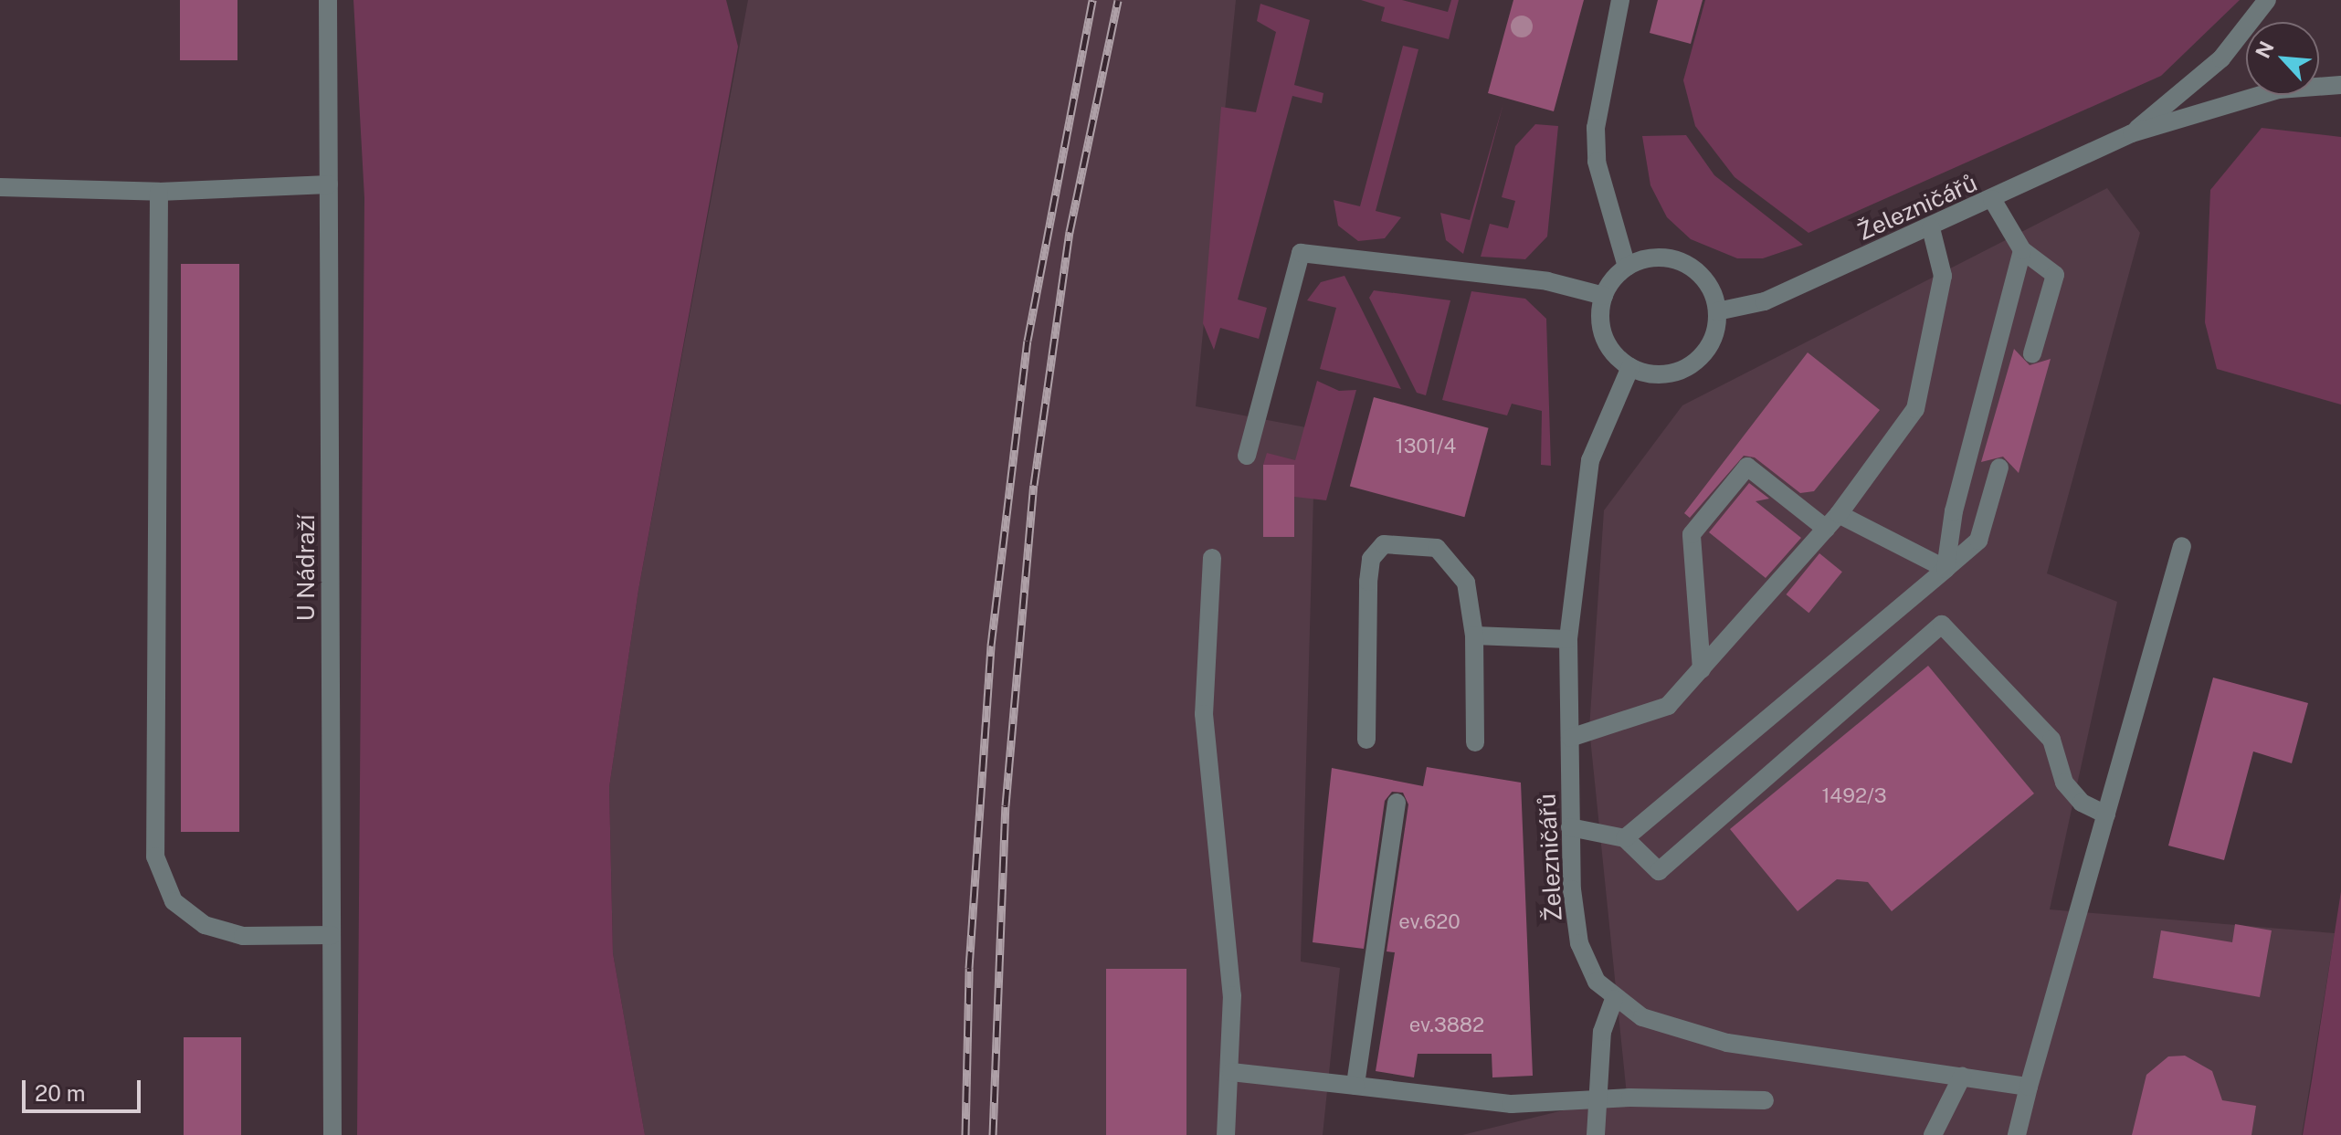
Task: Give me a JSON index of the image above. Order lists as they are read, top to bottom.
{
  "streets": {
    "street": ["Železničářů", "U Nádraží"]
  },
  "house_numbers": [
    "1301/4",
    "1492/3",
    "ev.620",
    "ev.3882"
  ],
  "scale_bar": "20 m",
  "north": "top left"
}
